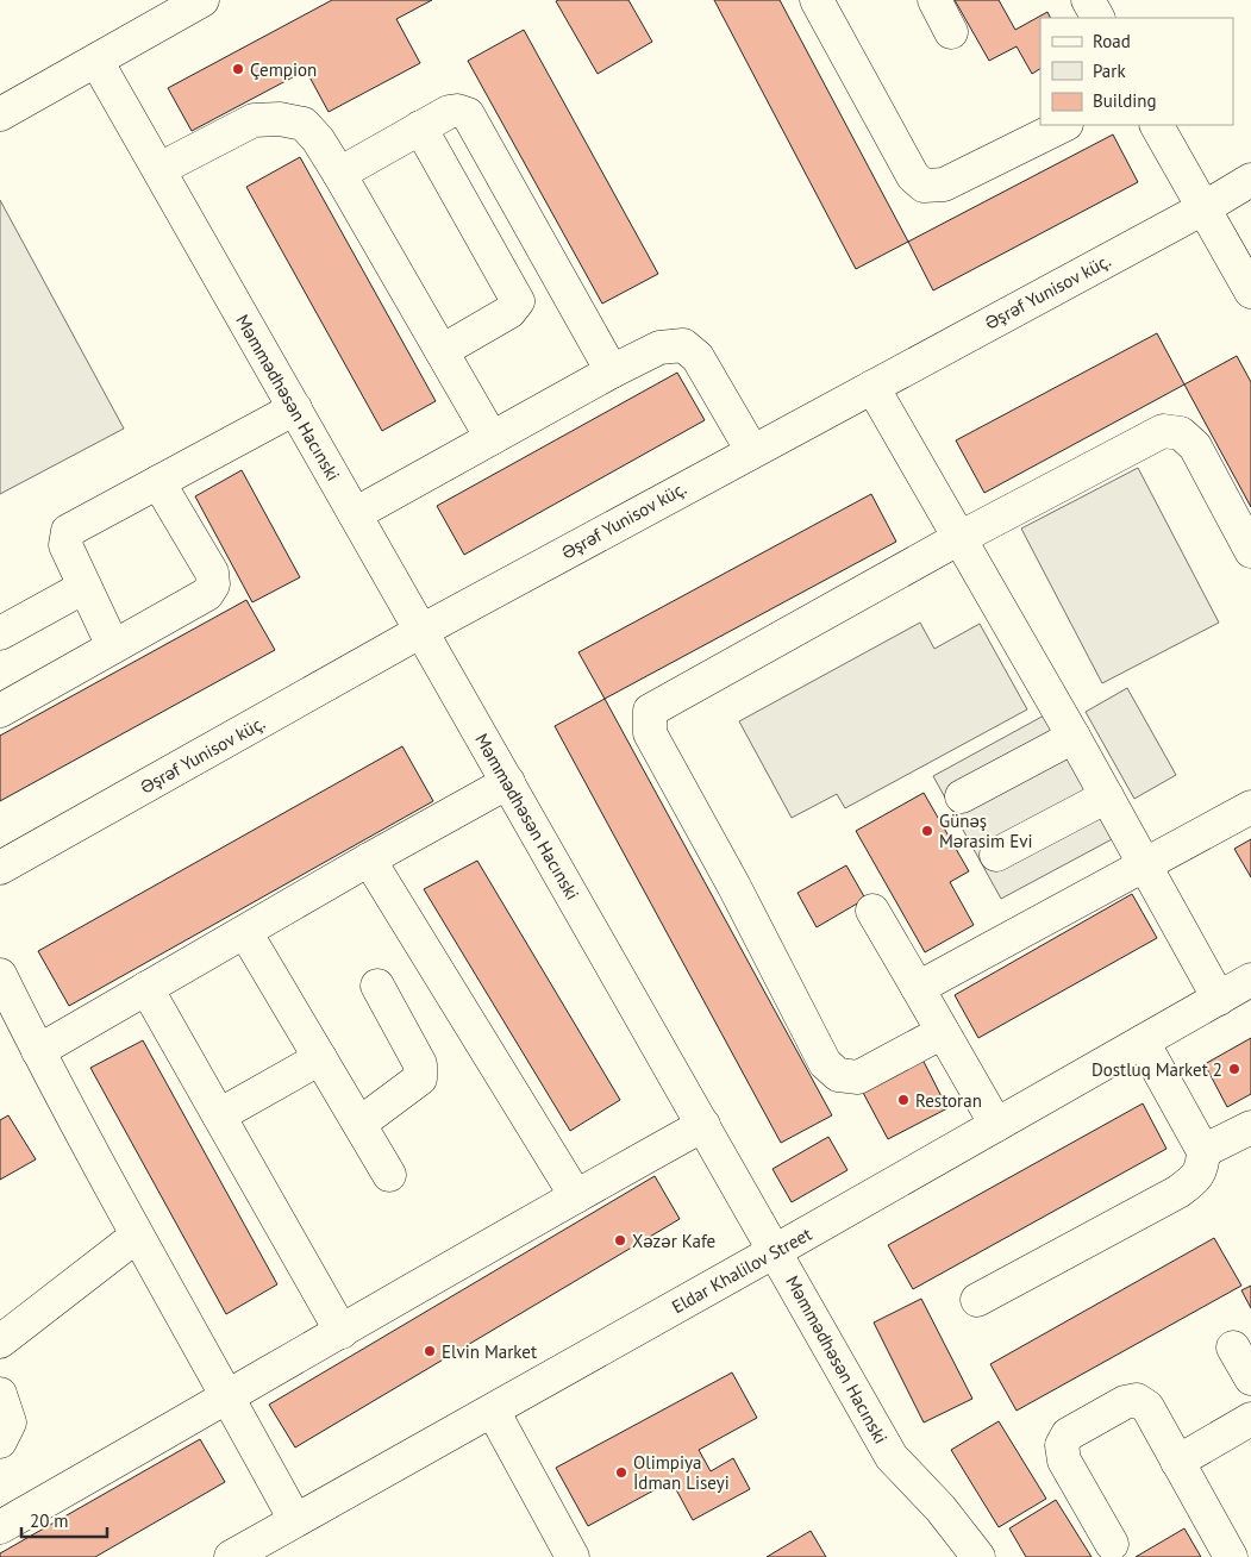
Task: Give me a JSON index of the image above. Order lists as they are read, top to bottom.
{
  "streets": {
    "street": ["Əşrəf Yunisov küç.", "Məmmədhəsən Hacınski", "Eldar Khalilov Street"]
  },
  "crossings": [
    ["Əşrəf Yunisov küç.", "Məmmədhəsən Hacınski"],
    ["Məmmədhəsən Hacınski", "Eldar Khalilov Street"]
  ],
  "places": [
    "Çempion",
    "Günəş Mərasim Evi",
    "Dostluq Market 2",
    "Restoran",
    "Xəzər Kafe",
    "Elvin Market",
    "Olimpiya İdman Liseyi"
  ],
  "legend": ["Road", "Park", "Building"],
  "scale_bar": "20 m"
}
